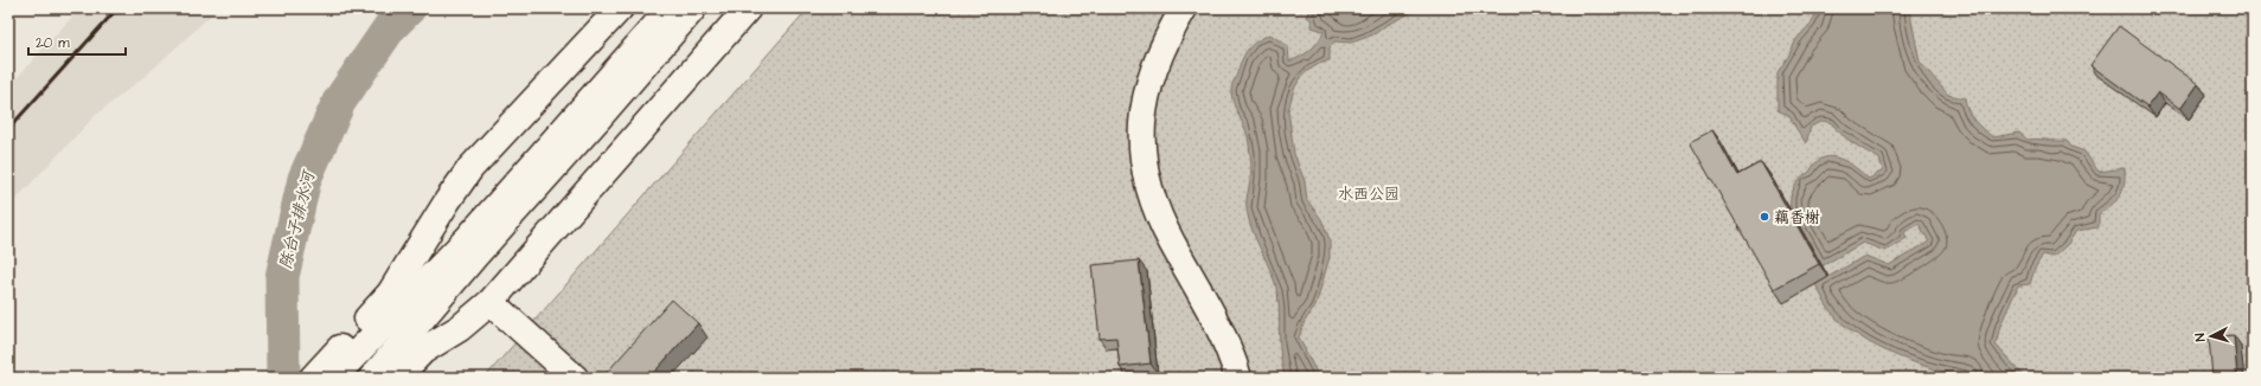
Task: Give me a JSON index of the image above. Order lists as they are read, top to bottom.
{
  "water": ["陈台子排水河"],
  "parks": ["水西公园"],
  "places": ["藕香榭"],
  "scale_bar": "20 m",
  "north": "left"
}
